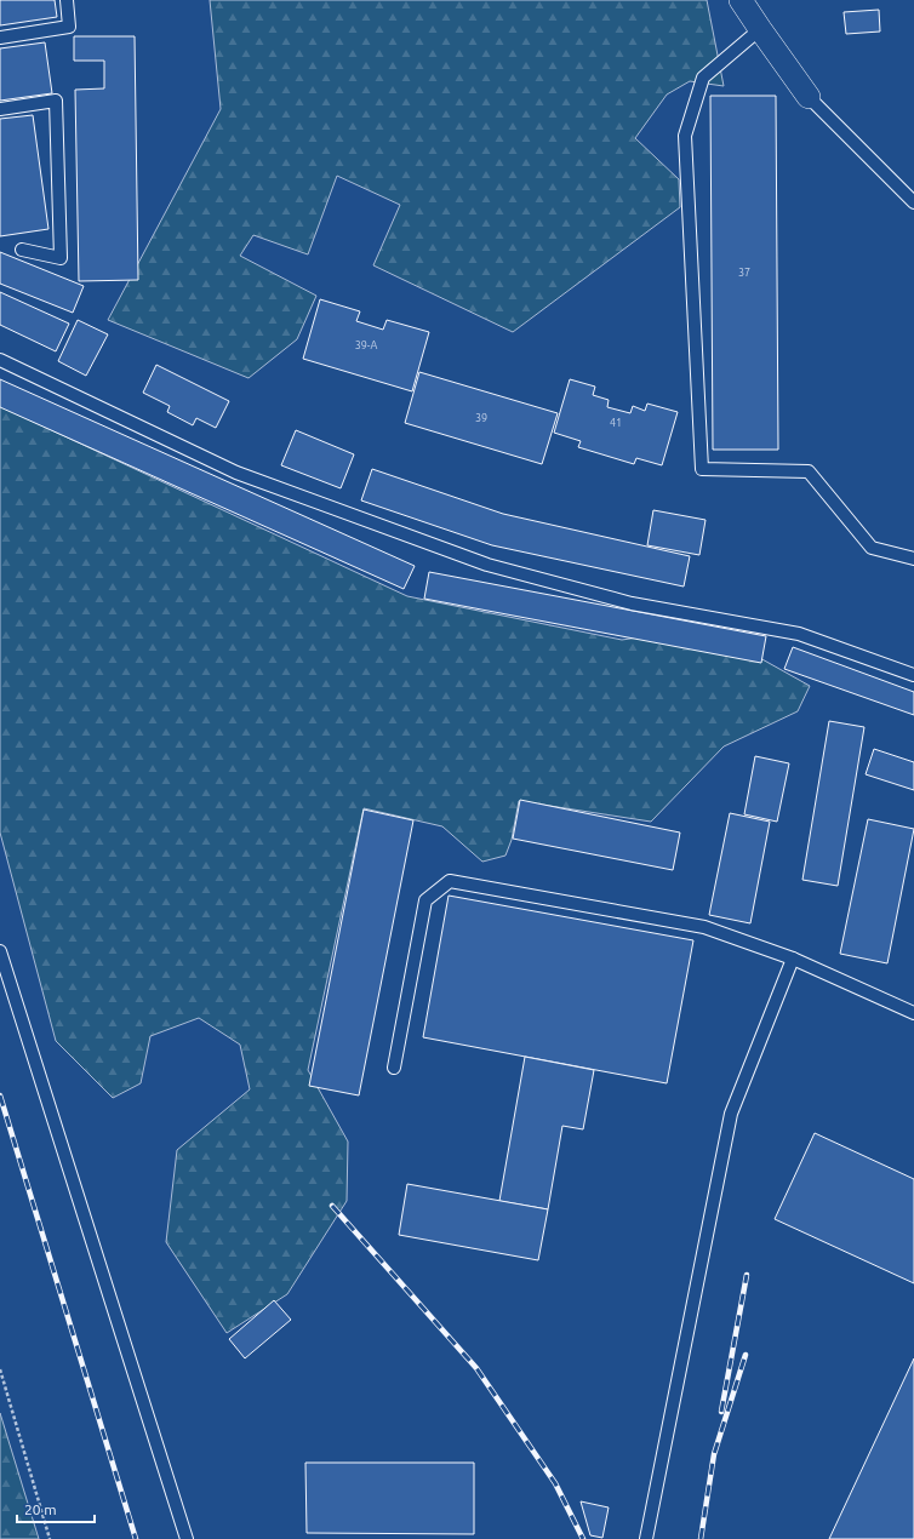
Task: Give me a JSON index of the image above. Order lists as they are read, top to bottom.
{
  "house_numbers": [
    "37",
    "39-А",
    "39",
    "41"
  ],
  "scale_bar": "20 m"
}
